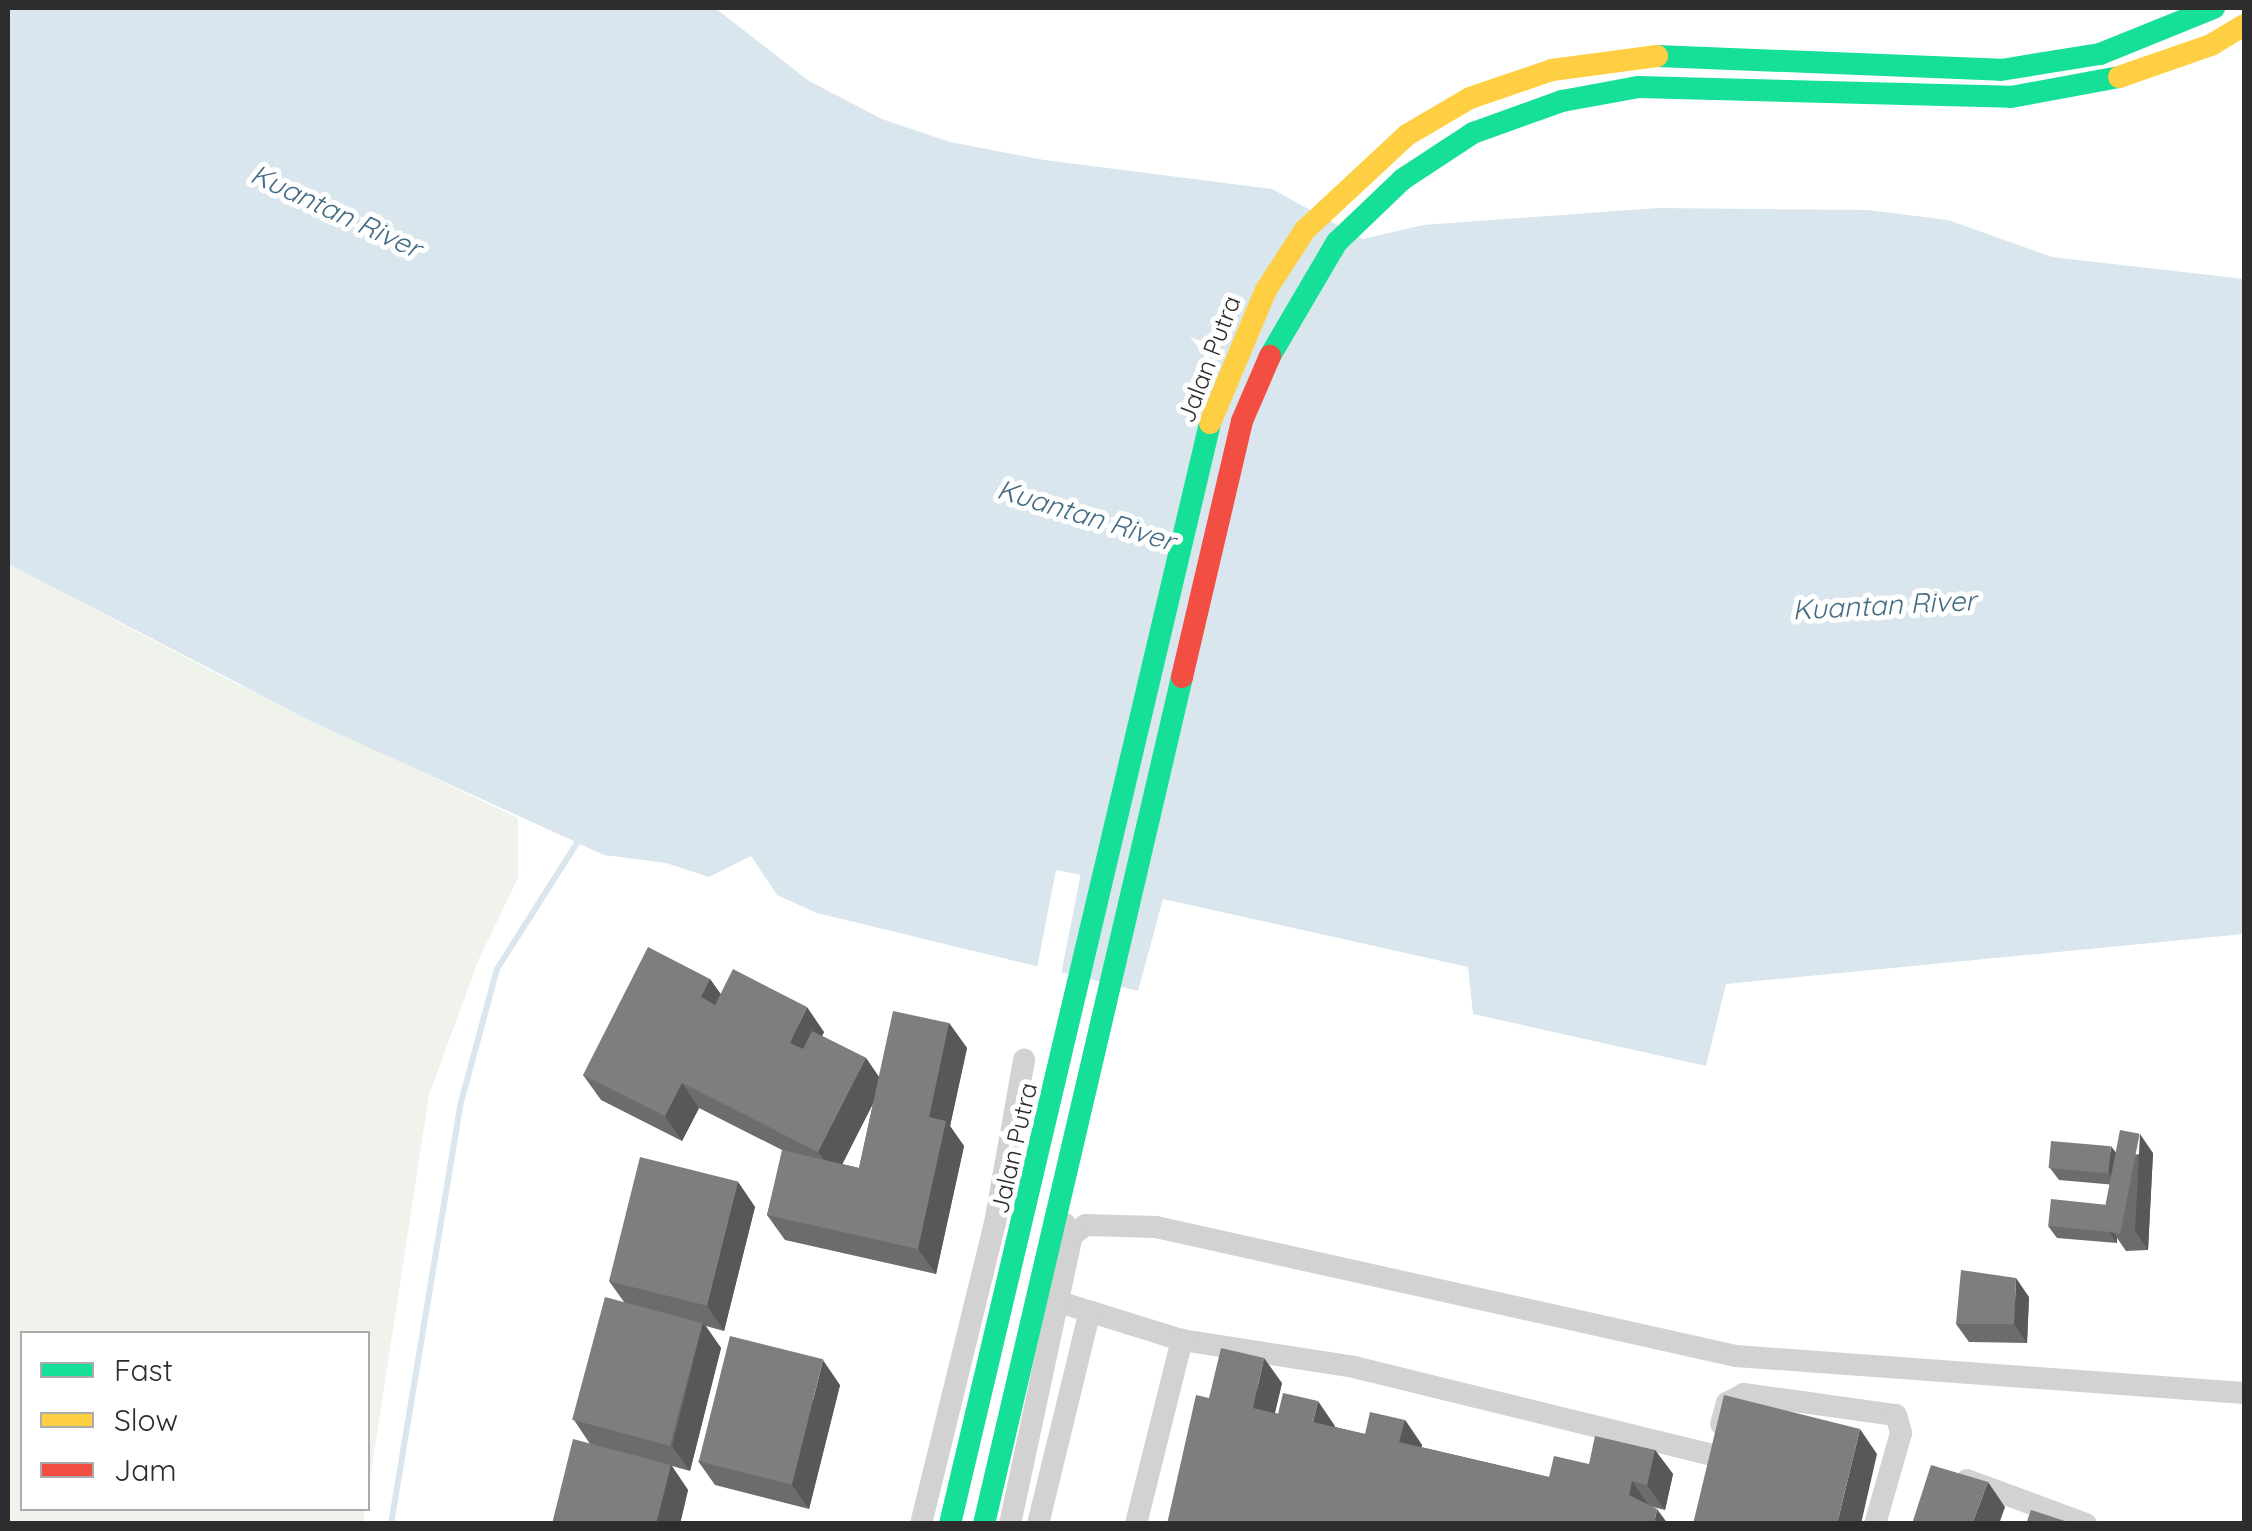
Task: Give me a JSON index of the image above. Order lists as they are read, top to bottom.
{
  "streets": {
    "main road": ["Jalan Putra"]
  },
  "water": ["Kuantan River"],
  "legend": ["Fast", "Slow", "Jam"]
}
